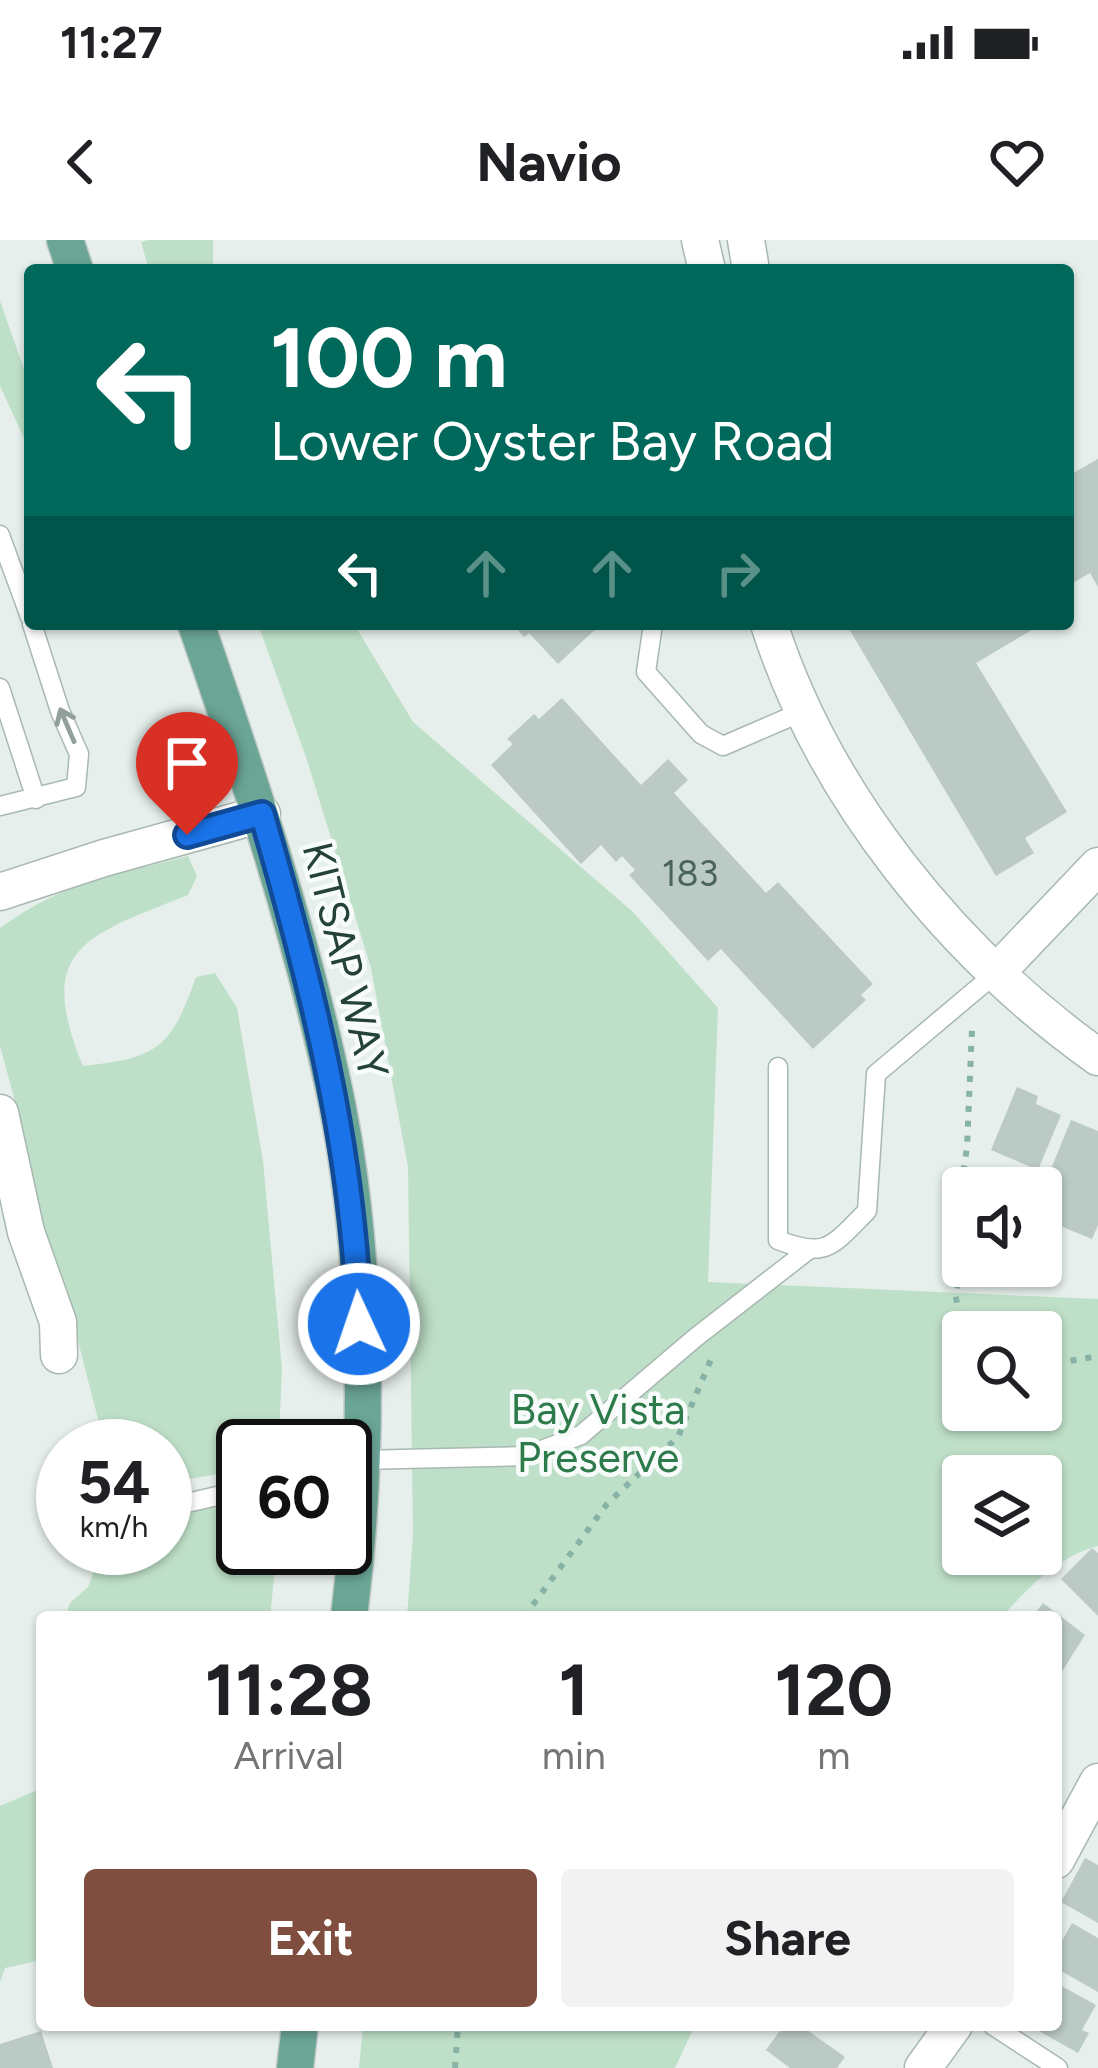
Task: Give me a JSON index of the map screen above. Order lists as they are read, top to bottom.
{
  "streets": {
    "main road": ["KITSAP WAY"]
  },
  "parks": ["Bay Vista Preserve"],
  "house_numbers": ["183"],
  "page": {
    "status": "11:27",
    "header": "Navio",
    "turn": ["100 m", "Lower Oyster Bay Road"],
    "speed": "54 km/h",
    "limit": "60",
    "eta": [
      "11:28",
      "Arrival",
      "1",
      "min",
      "120",
      "m"
    ],
    "buttons": ["Exit", "Share"]
  }
}
